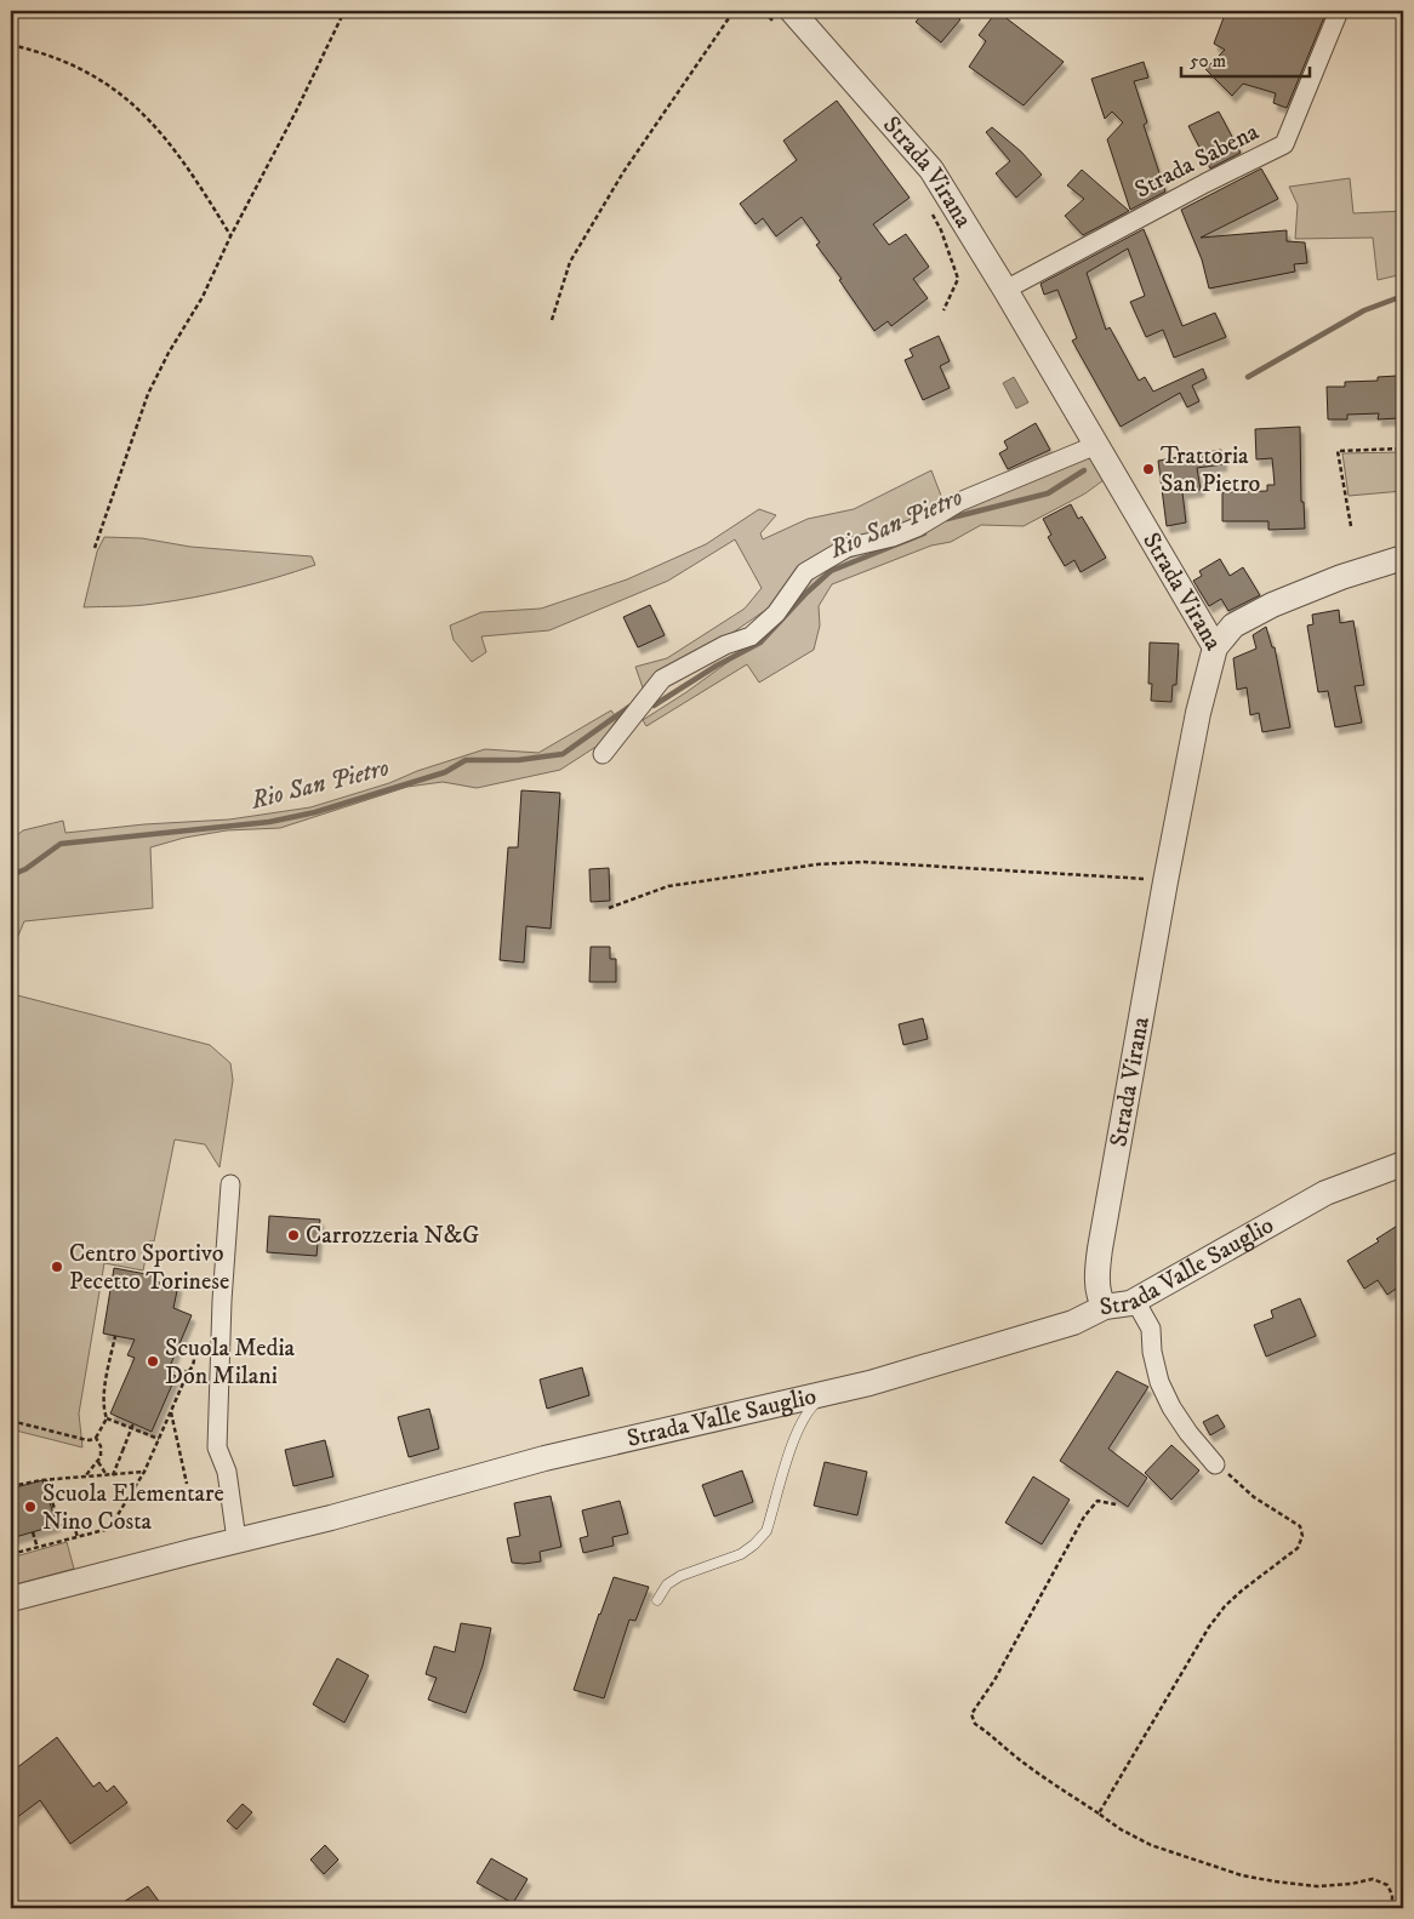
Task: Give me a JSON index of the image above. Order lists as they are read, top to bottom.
{
  "streets": {
    "street": ["Strada Sabena", "Strada Virana", "Strada Valle Sauglio"]
  },
  "crossings": [
    ["Strada Sabena", "Strada Virana"],
    ["Strada Virana", "Strada Valle Sauglio"]
  ],
  "water": ["Rio San Pietro"],
  "places": [
    "Trattoria San Pietro",
    "Carrozzeria N&G",
    "Centro Sportivo Pecetto Torinese",
    "Scuola Media Don Milani",
    "Scuola Elementare Nino Costa"
  ],
  "scale_bar": "50 m"
}
